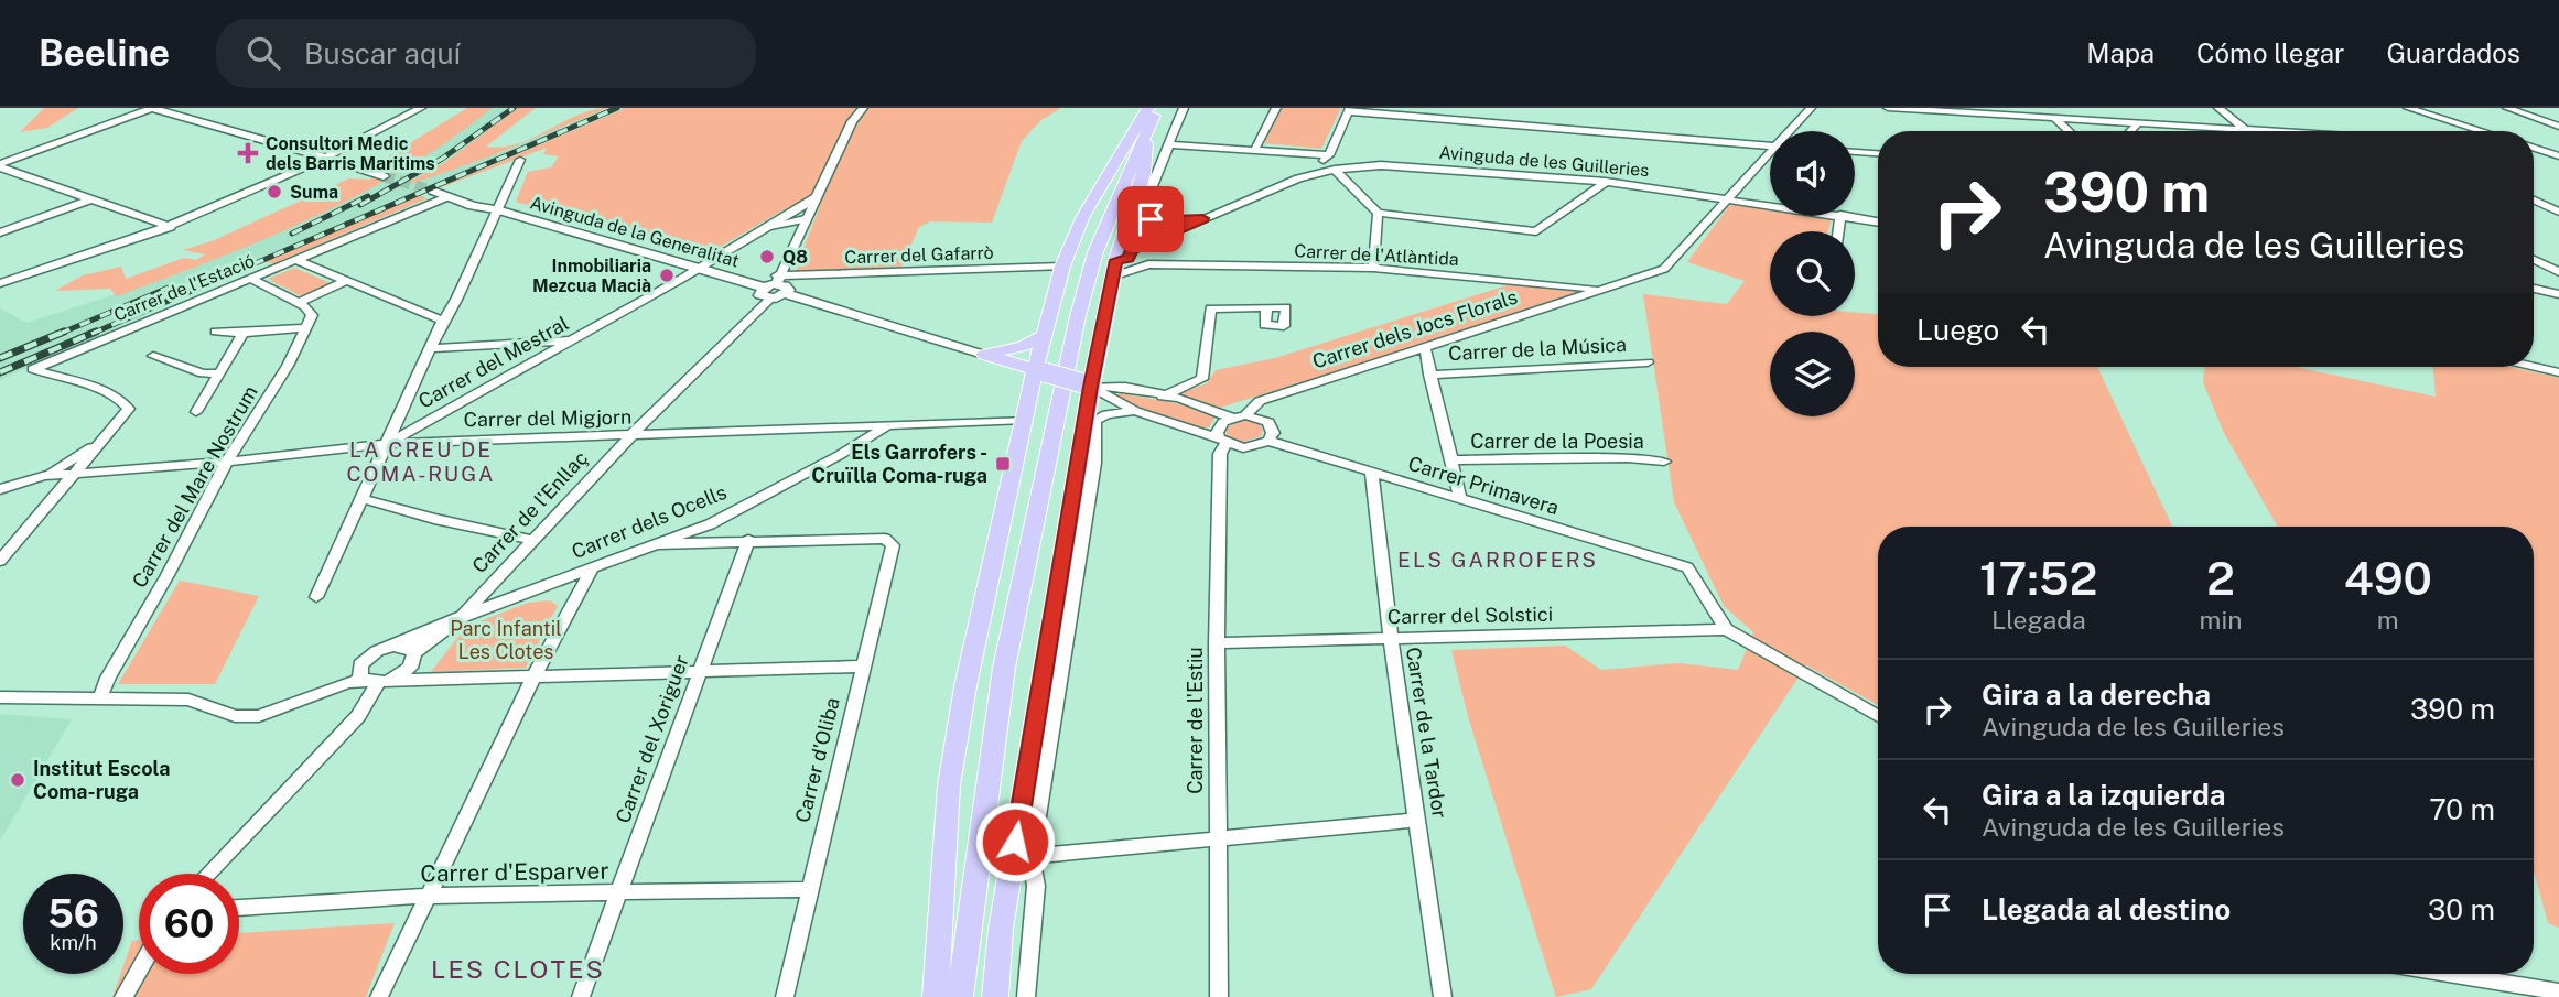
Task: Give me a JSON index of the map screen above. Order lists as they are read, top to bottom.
{
  "streets": {
    "street": [
      "Avinguda de les Guilleries",
      "Avinguda de la Generalitat",
      "Carrer del Gafarrò",
      "Carrer de l'Atlàntida",
      "Carrer de l'Estació",
      "Carrer dels Jocs Florals",
      "Carrer de la Música",
      "Carrer del Mestral",
      "Carrer del Migjorn",
      "Carrer de la Poesia",
      "Carrer Primavera",
      "Carrer del Mare Nostrum",
      "Carrer de l'Enllaç",
      "Carrer dels Ocells",
      "Carrer del Solstici",
      "Carrer de l'Estiu",
      "Carrer de la Tardor",
      "Carrer del Xoriguer",
      "Carrer d'Oliba",
      "Carrer d'Esparver"
    ]
  },
  "crossings": [
    ["Avinguda de les Guilleries", "Carrer de l'Atlàntida"],
    ["Avinguda de les Guilleries", "Carrer dels Jocs Florals"],
    ["Avinguda de la Generalitat", "Carrer del Gafarrò"],
    ["Avinguda de la Generalitat", "Carrer de l'Estació"],
    ["Avinguda de la Generalitat", "Carrer del Mestral"],
    ["Avinguda de la Generalitat", "Carrer de l'Enllaç"],
    ["Carrer del Gafarrò", "Carrer de l'Enllaç"],
    ["Carrer de l'Atlàntida", "Carrer dels Jocs Florals"],
    ["Carrer del Mestral", "Carrer del Migjorn"],
    ["Carrer del Mestral", "Carrer de l'Enllaç"],
    ["Carrer del Migjorn", "Carrer del Mare Nostrum"],
    ["Carrer del Migjorn", "Carrer de l'Enllaç"],
    ["Carrer del Migjorn", "Carrer dels Ocells"],
    ["Carrer Primavera", "Carrer del Solstici"],
    ["Carrer Primavera", "Carrer de la Tardor"],
    ["Carrer de l'Enllaç", "Carrer dels Ocells"],
    ["Carrer del Solstici", "Carrer de l'Estiu"],
    ["Carrer del Solstici", "Carrer de la Tardor"],
    ["Carrer del Xoriguer", "Carrer d'Oliba"],
    ["Carrer del Xoriguer", "Carrer d'Esparver"],
    ["Carrer d'Oliba", "Carrer d'Esparver"]
  ],
  "districts": ["LA CREU DE COMA-RUGA", "ELS GARROFERS", "LES CLOTES"],
  "parks": ["Parc Infantil Les Clotes"],
  "places": {
    "health": ["Consultori Medic dels Barris Maritims"],
    "other": [
      "Suma",
      "Q8",
      "Inmobiliaria Mezcua Macià",
      "Institut Escola Coma-ruga"
    ],
    "transit": ["Els Garrofers - Cruïlla Coma-ruga"]
  },
  "page": {
    "header": "Beeline",
    "search": "Buscar aquí",
    "nav": ["Mapa", "Cómo llegar", "Guardados"],
    "turn": ["390 m", "Avinguda de les Guilleries"],
    "then": "Luego",
    "eta": [
      "17:52",
      "Llegada",
      "2",
      "min",
      "490",
      "m"
    ],
    "list": [
      {
        "name": "Gira a la derecha",
        "note": "Avinguda de les Guilleries",
        "value": "390 m"
      },
      {
        "name": "Gira a la izquierda",
        "note": "Avinguda de les Guilleries",
        "value": "70 m"
      },
      {
        "name": "Llegada al destino",
        "value": "30 m"
      }
    ],
    "speed": "56 km/h",
    "limit": "60"
  }
}
